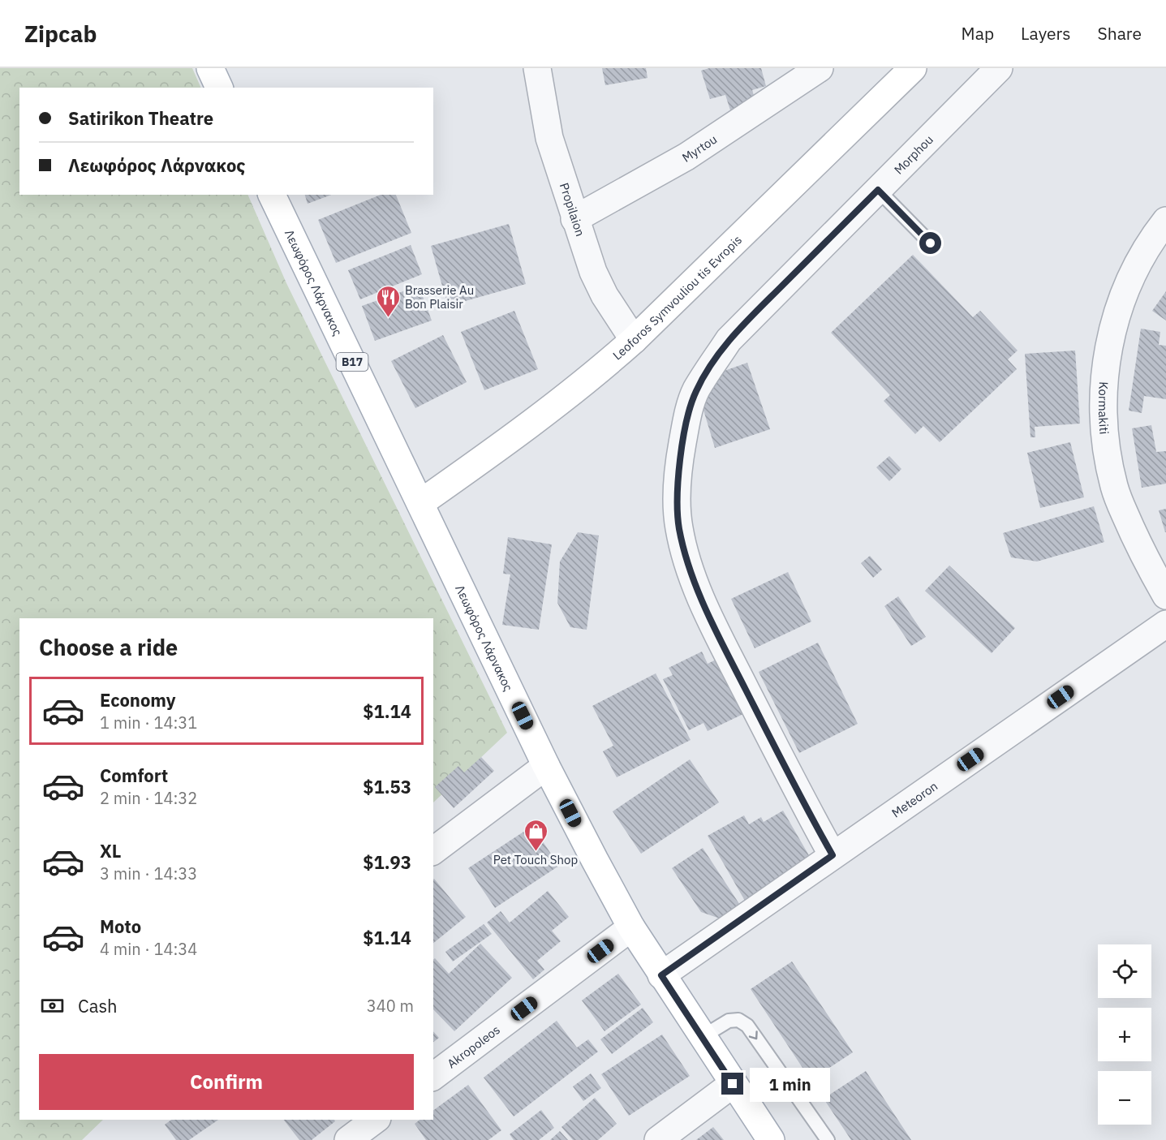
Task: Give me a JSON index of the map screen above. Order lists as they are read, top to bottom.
{
  "streets": {
    "main road": ["Λεωφόρος Λάρνακος", "Leoforos Symvouliou tis Evropis", "B17"],
    "street": [
      "Myrtou",
      "Morphou",
      "Propilaion",
      "Kormakiti",
      "Meteoron",
      "Akropoleos"
    ]
  },
  "crossings": [
    ["Myrtou", "Propilaion"],
    ["Morphou", "Meteoron"],
    ["Propilaion", "Leoforos Symvouliou tis Evropis"],
    ["Λεωφόρος Λάρνακος", "Leoforos Symvouliou tis Evropis"],
    ["Λεωφόρος Λάρνακος", "Meteoron"],
    ["Λεωφόρος Λάρνακος", "Akropoleos"]
  ],
  "places": {
    "restaurant": ["Brasserie Au Bon Plaisir"],
    "shop": ["Pet Touch Shop"]
  },
  "page": {
    "header": "Zipcab",
    "nav": ["Map", "Layers", "Share"],
    "banner": ["Satirikon Theatre", "Λεωφόρος Λάρνακος"],
    "heading": "Choose a ride",
    "list": [
      {
        "name": "Economy",
        "note": "1 min · 14:31",
        "value": "$1.14"
      },
      {
        "name": "Comfort",
        "note": "2 min · 14:32",
        "value": "$1.53"
      },
      {
        "name": "XL",
        "note": "3 min · 14:33",
        "value": "$1.93"
      },
      {
        "name": "Moto",
        "note": "4 min · 14:34",
        "value": "$1.14"
      }
    ],
    "map_buttons": ["+", "−"],
    "pay": ["Cash", "340 m"],
    "buttons": "Confirm",
    "bubble": "1 min"
  }
}
